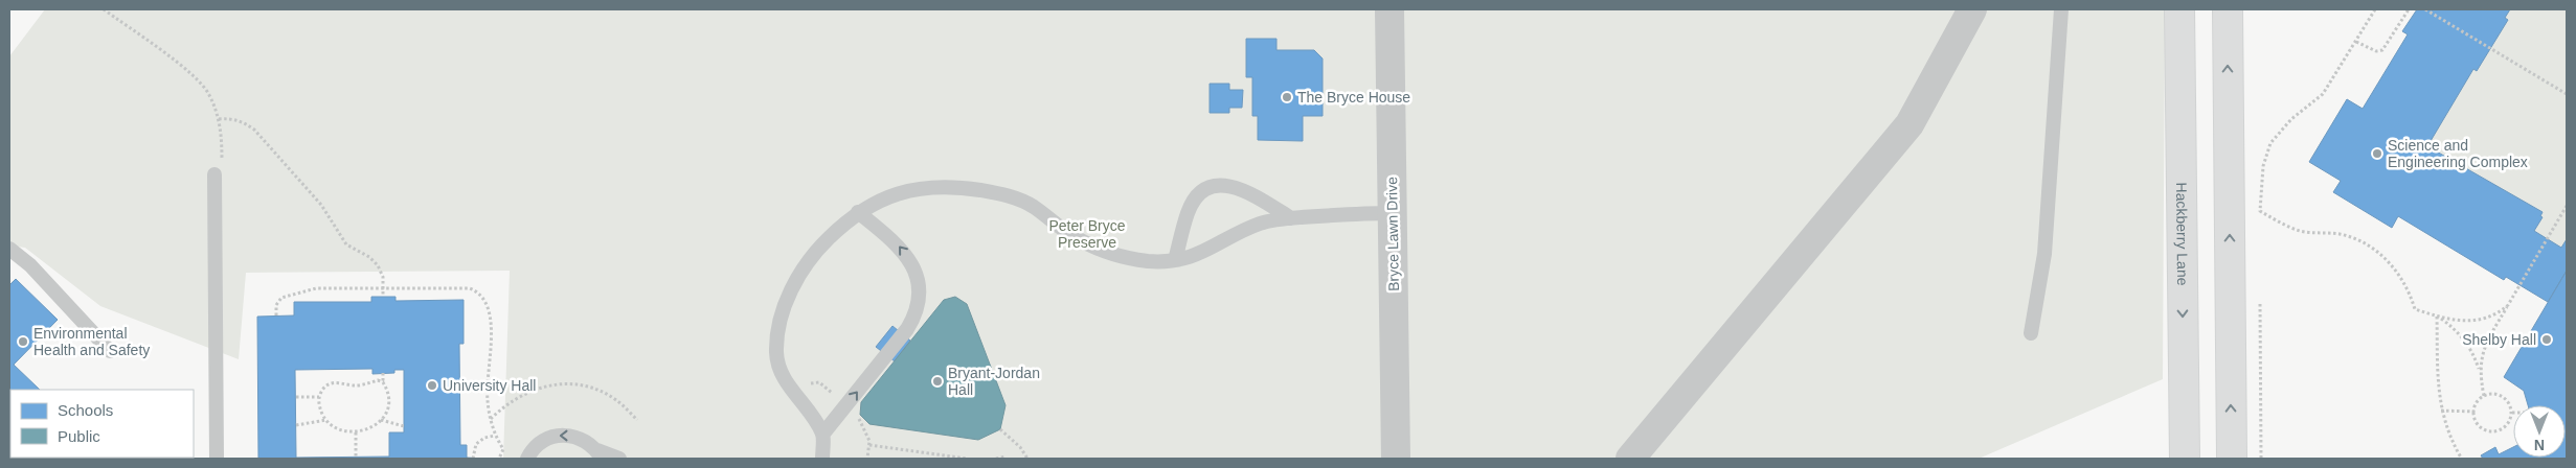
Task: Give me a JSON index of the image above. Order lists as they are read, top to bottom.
{
  "streets": {
    "street": ["Bryce Lawn Drive", "Hackberry Lane"]
  },
  "parks": ["Peter Bryce Preserve"],
  "places": [
    "The Bryce House",
    "Science and Engineering Complex",
    "Shelby Hall",
    "Environmental Health and Safety",
    "Bryant-Jordan Hall",
    "University Hall"
  ],
  "legend": ["Schools", "Public"],
  "north": "bottom"
}
